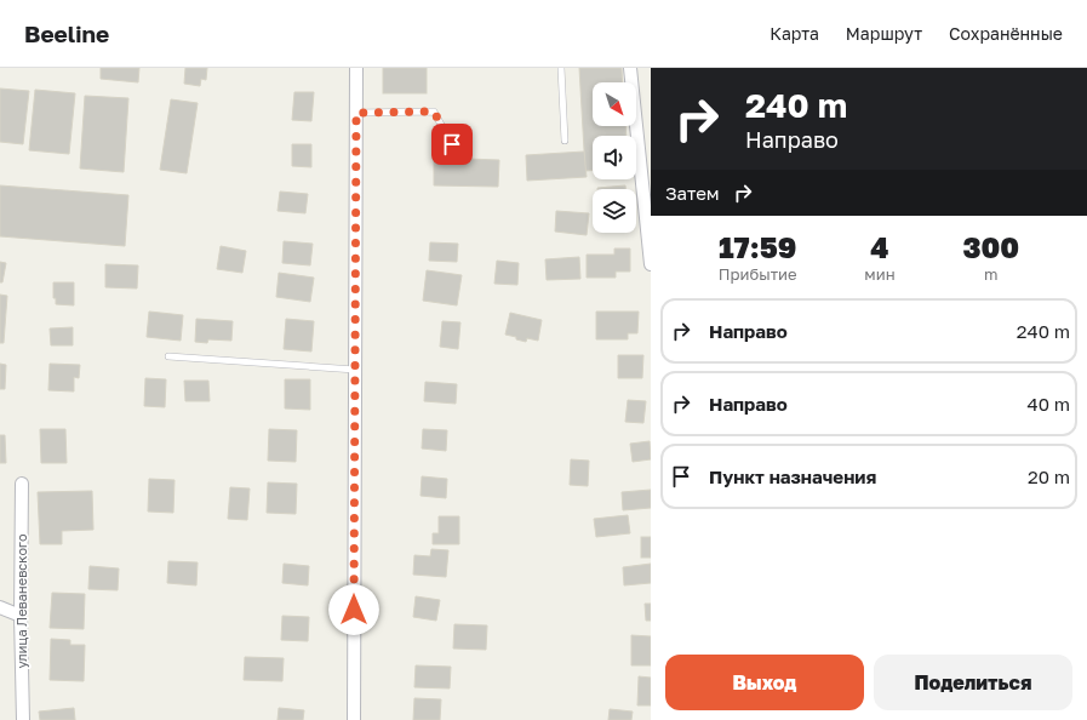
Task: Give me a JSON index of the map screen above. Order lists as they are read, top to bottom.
{
  "streets": {
    "street": ["улица Леваневского"]
  },
  "north": "bottom right",
  "page": {
    "header": "Beeline",
    "nav": ["Карта", "Маршрут", "Сохранённые"],
    "turn": ["240 m", "Направо"],
    "then": "Затем",
    "eta": [
      "17:59",
      "Прибытие",
      "4",
      "мин",
      "300",
      "m"
    ],
    "list": [
      {
        "name": "Направо",
        "value": "240 m"
      },
      {
        "name": "Направо",
        "value": "40 m"
      },
      {
        "name": "Пункт назначения",
        "value": "20 m"
      }
    ],
    "buttons": ["Выход", "Поделиться"]
  }
}
